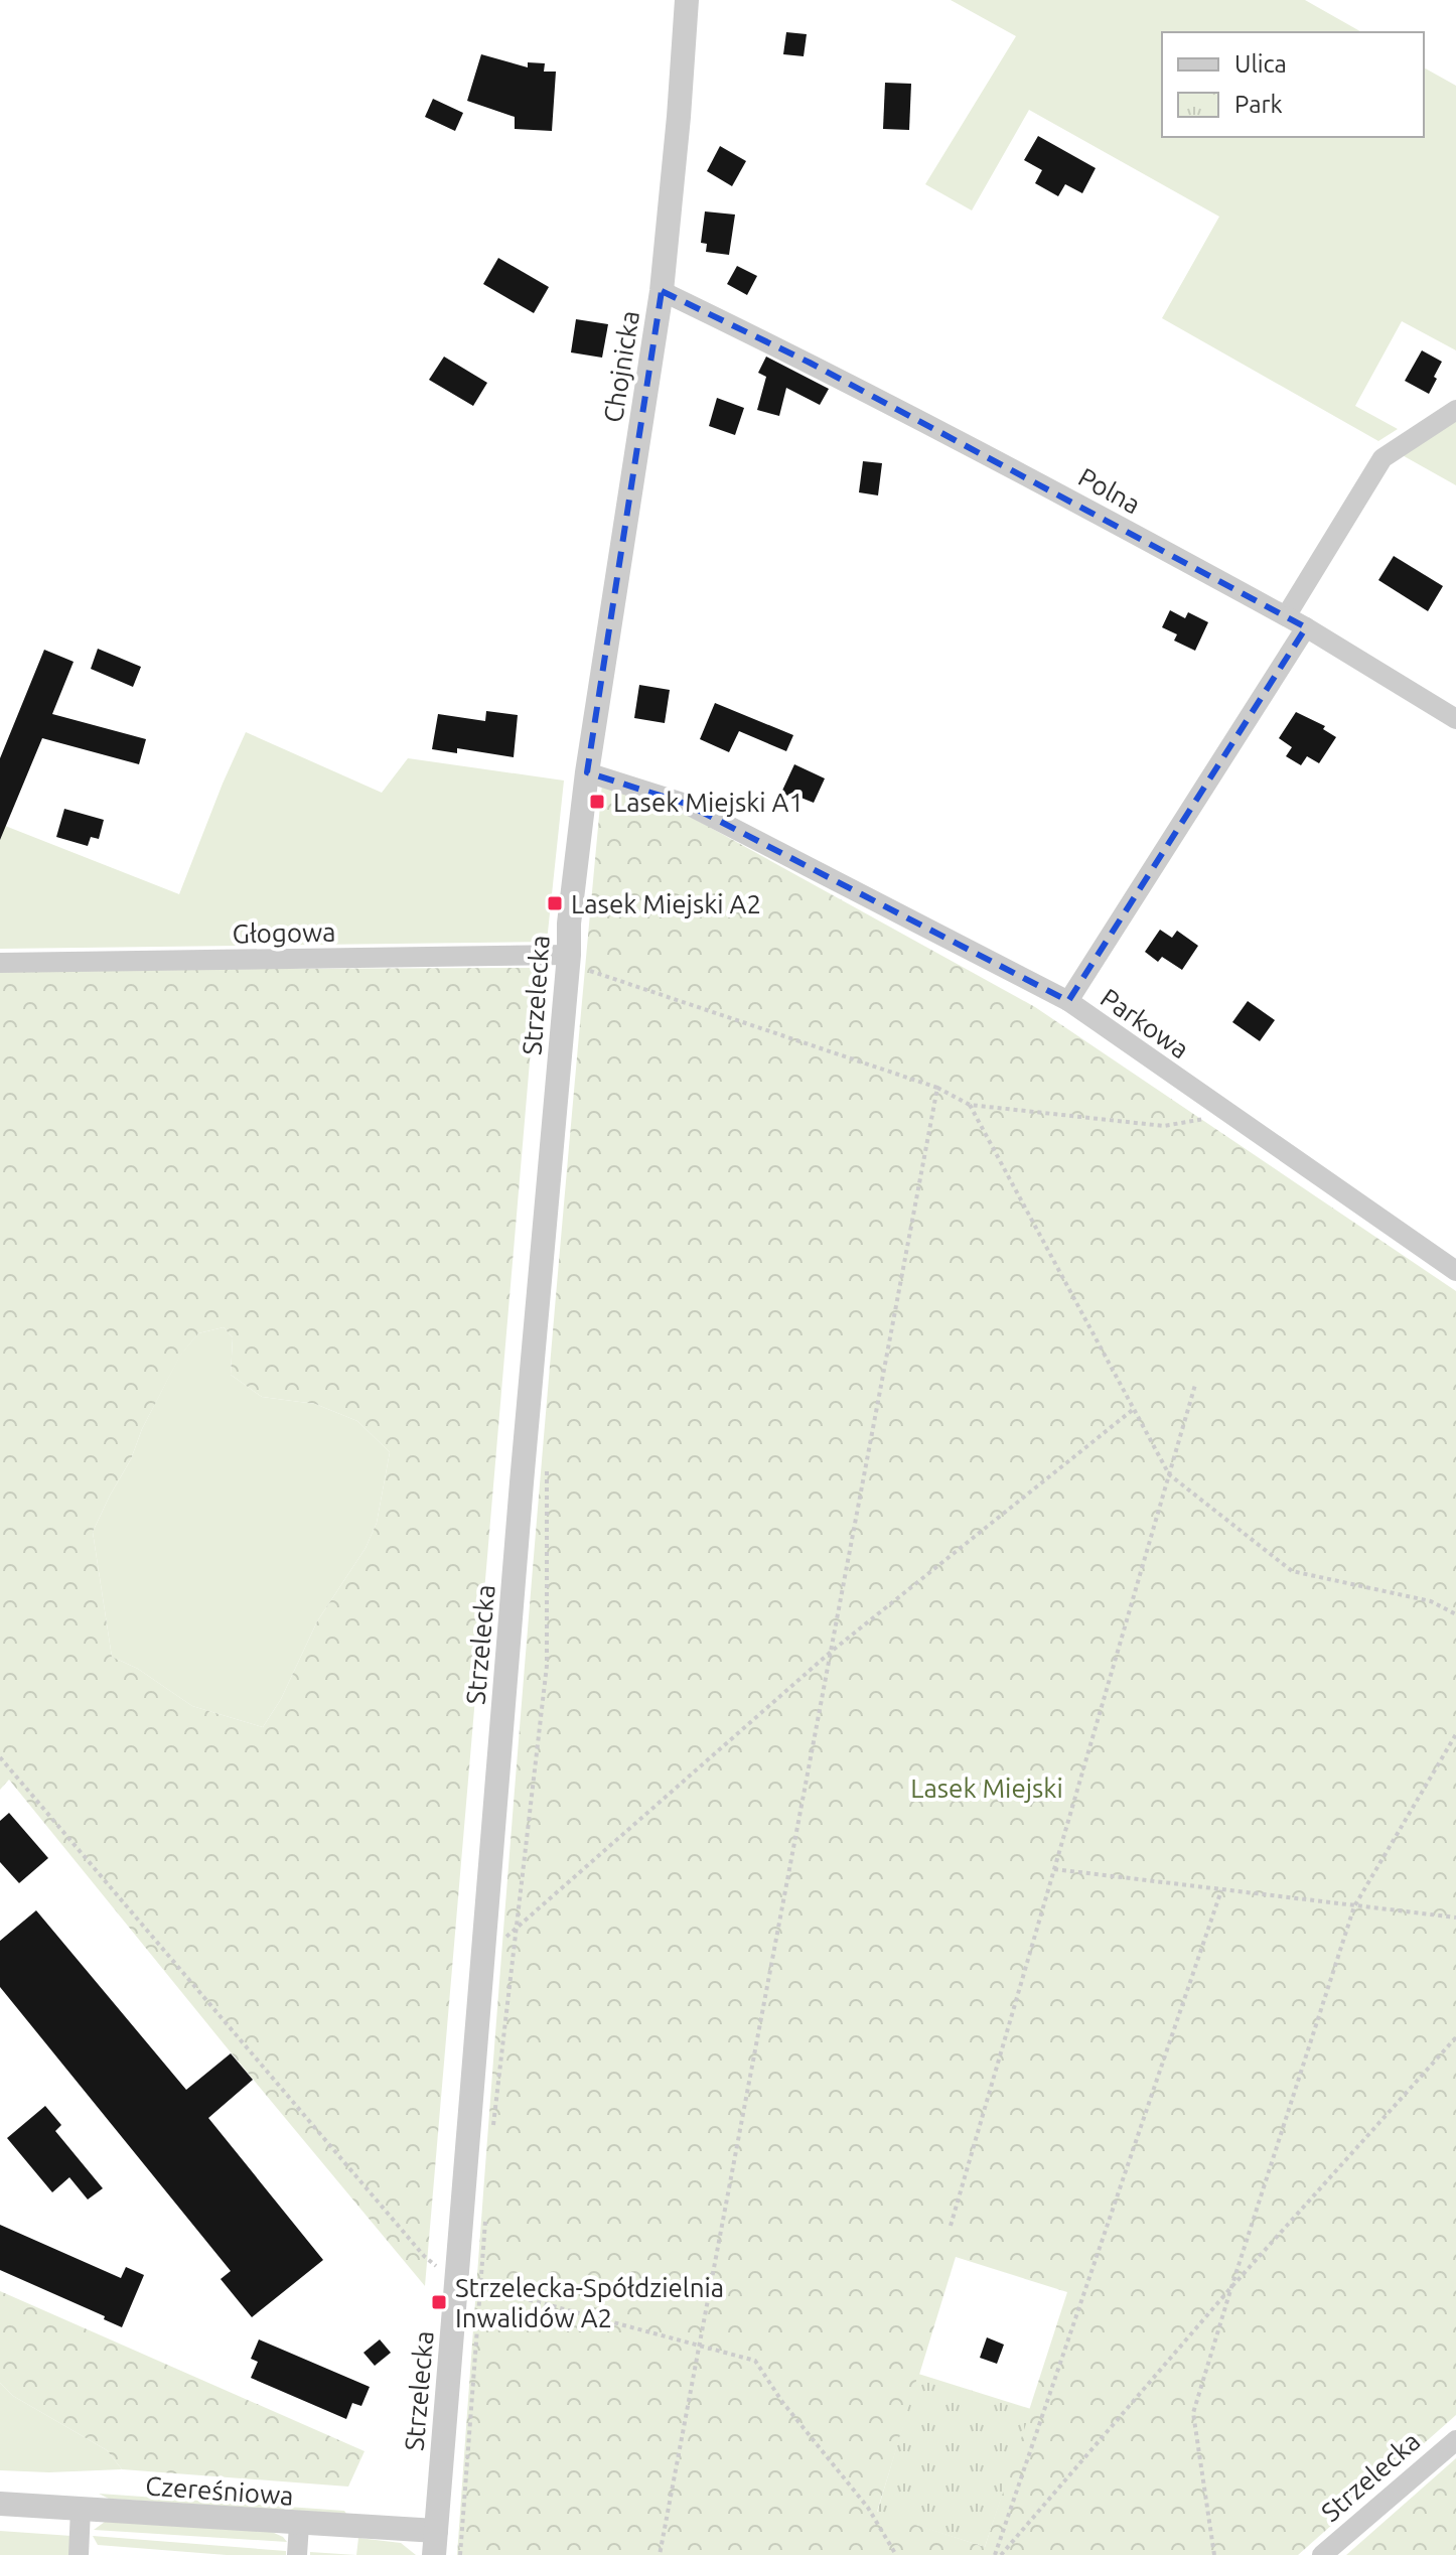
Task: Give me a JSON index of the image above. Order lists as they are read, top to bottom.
{
  "streets": {
    "street": [
      "Chojnicka",
      "Polna",
      "Głogowa",
      "Strzelecka",
      "Parkowa",
      "Czereśniowa"
    ]
  },
  "crossings": [
    ["Chojnicka", "Polna"],
    ["Chojnicka", "Strzelecka"],
    ["Głogowa", "Strzelecka"],
    ["Strzelecka", "Czereśniowa"]
  ],
  "parks": ["Lasek Miejski"],
  "places": {
    "transit": ["Lasek Miejski A1", "Lasek Miejski A2", "Strzelecka-Spółdzielnia Inwalidów A2"]
  },
  "legend": ["Ulica", "Park"]
}
